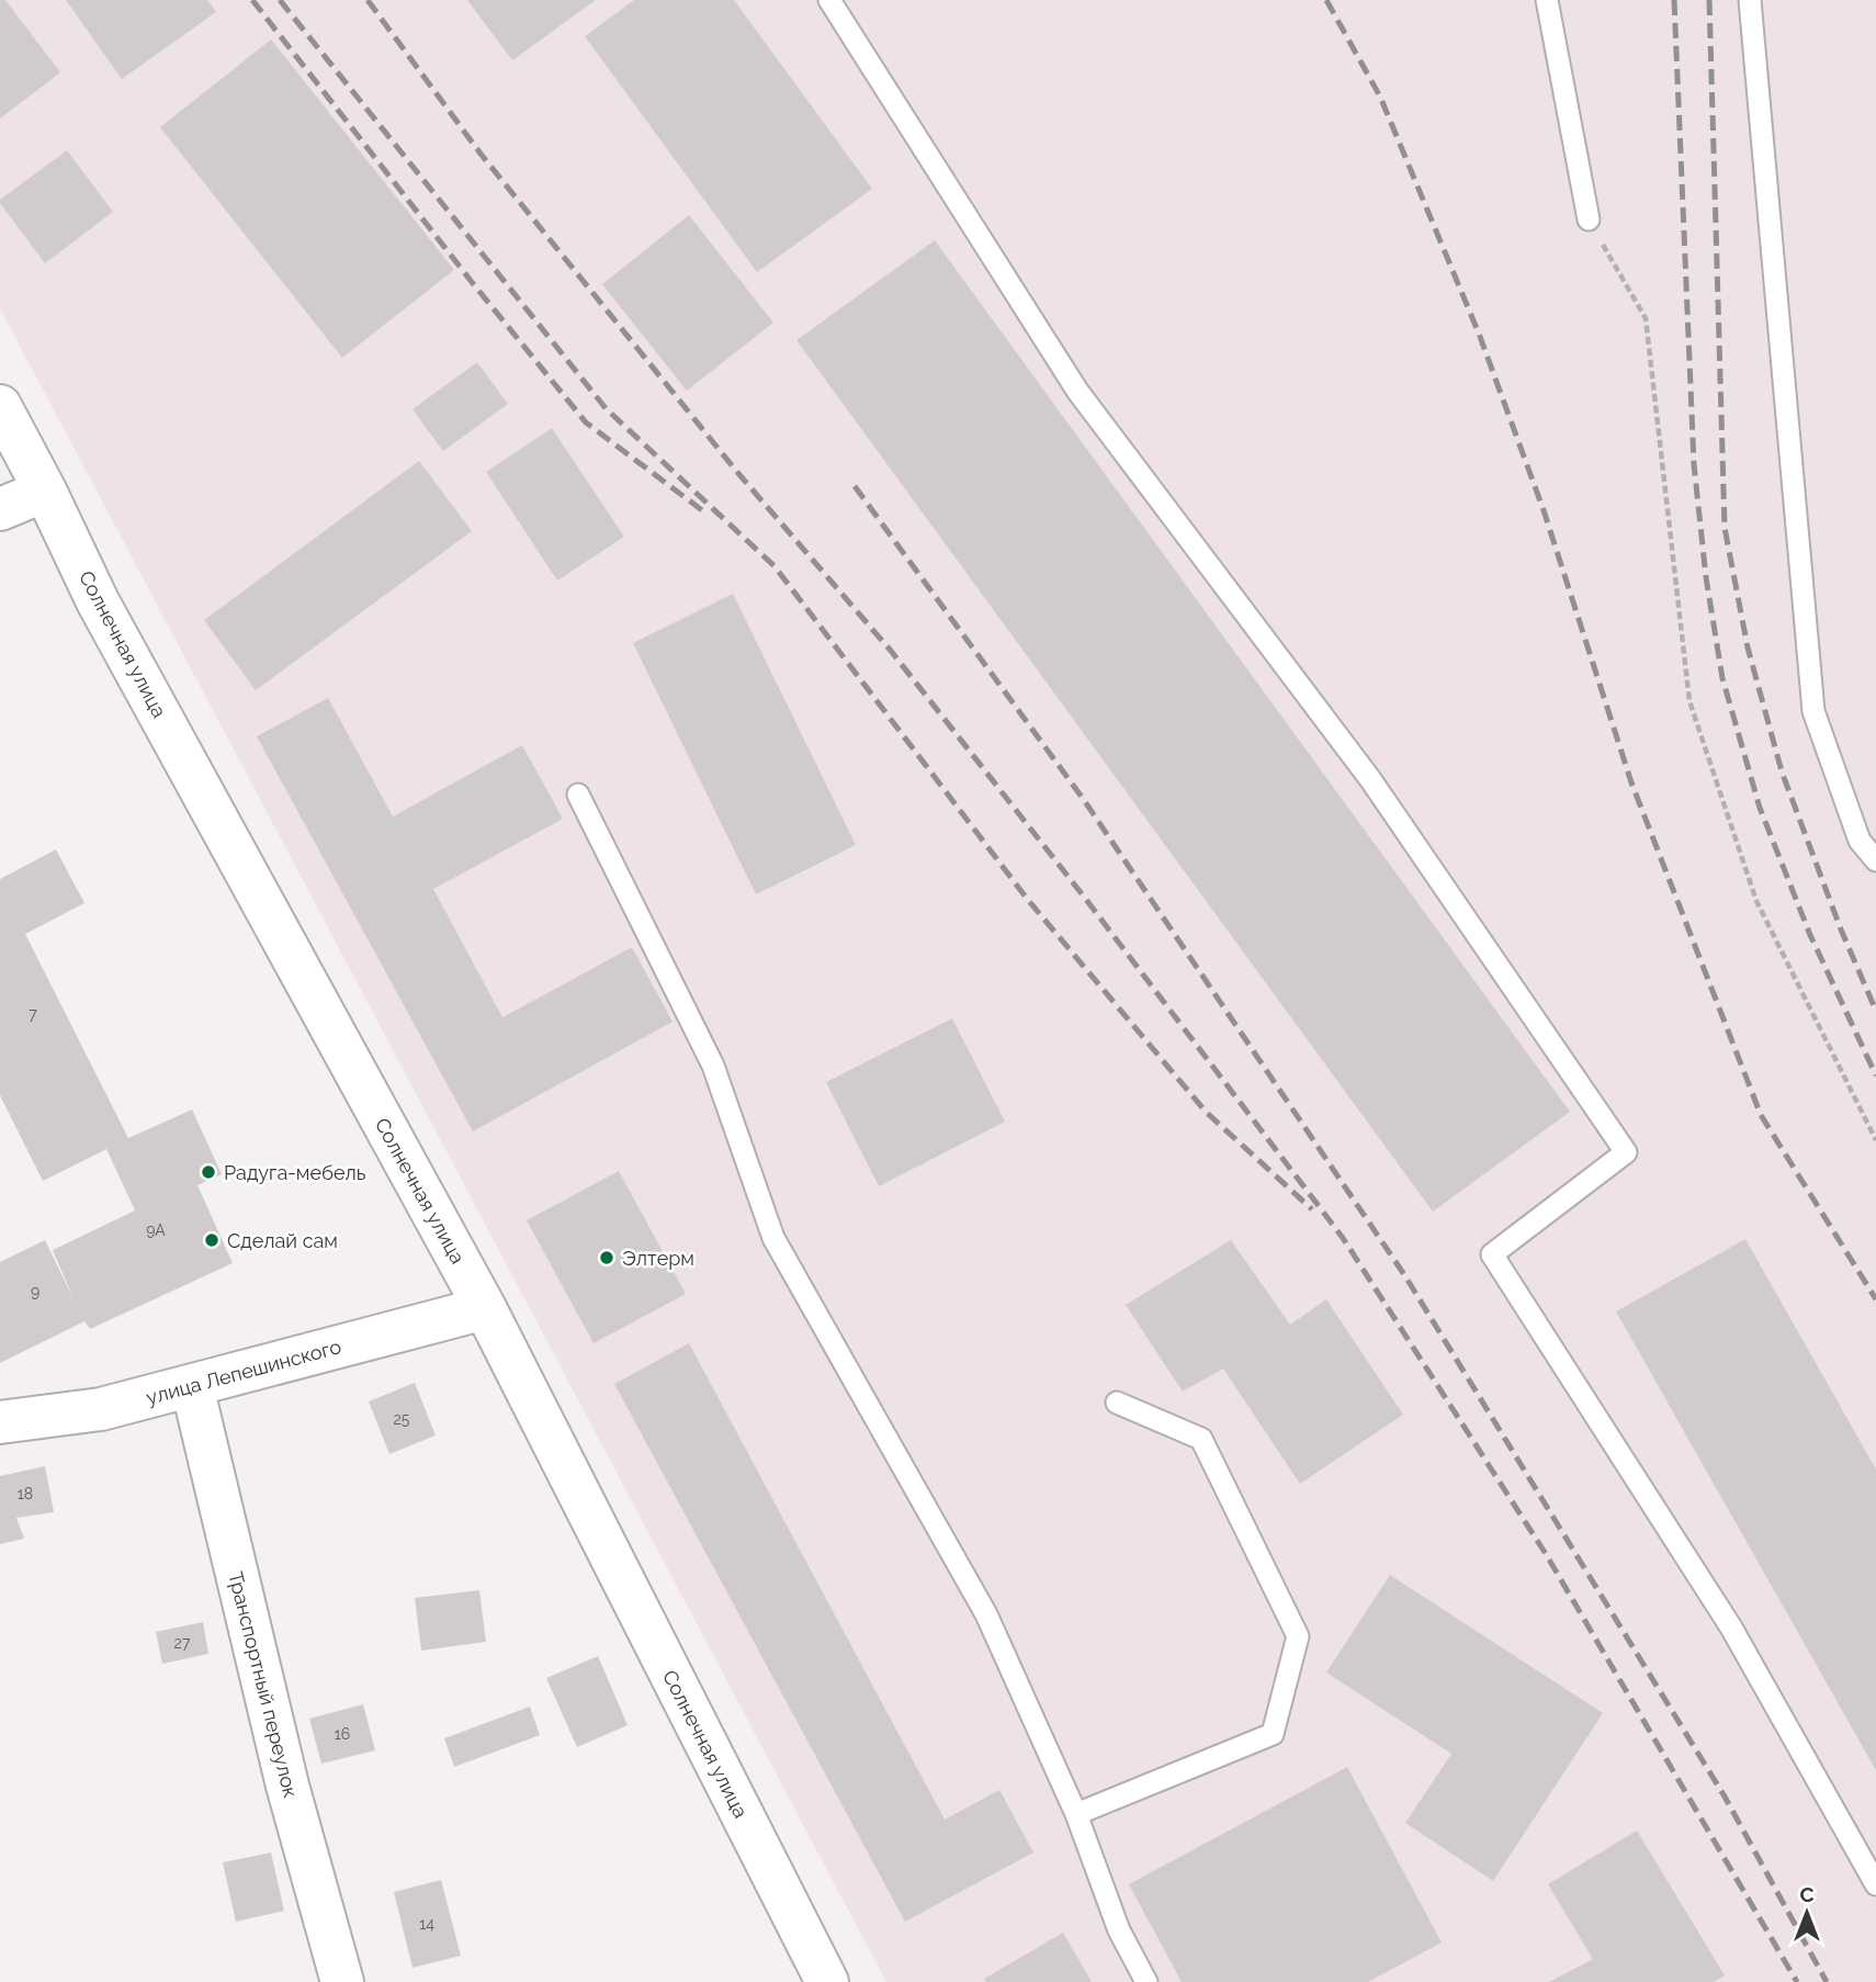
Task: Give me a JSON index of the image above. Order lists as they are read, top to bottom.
{
  "streets": {
    "street": ["Солнечная улица", "улица Лепешинского", "Транспортный переулок"]
  },
  "crossings": [
    ["Солнечная улица", "улица Лепешинского"],
    ["улица Лепешинского", "Транспортный переулок"]
  ],
  "places": ["Радуга-мебель", "Сделай сам", "Элтерм"],
  "house_numbers": [
    "7",
    "9А",
    "9",
    "25",
    "18",
    "27",
    "16",
    "14"
  ],
  "north": "top"
}
